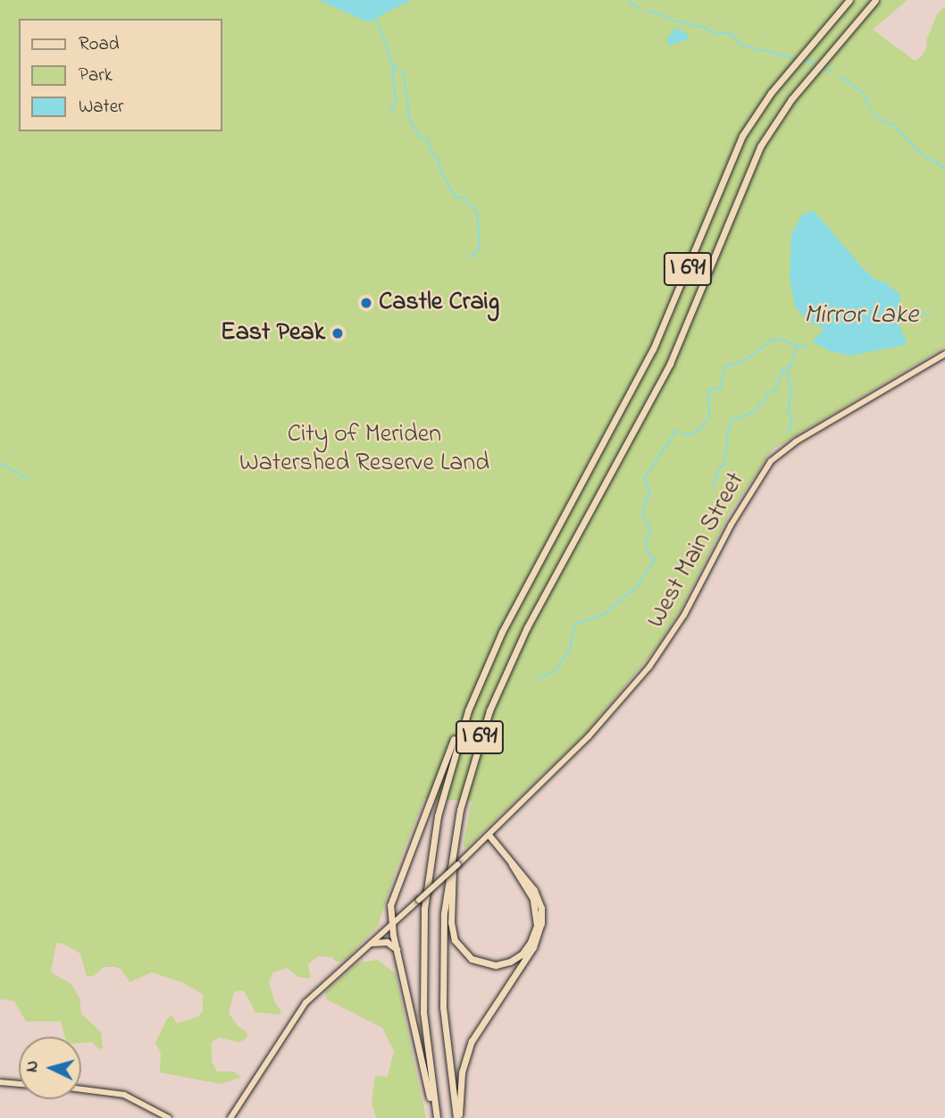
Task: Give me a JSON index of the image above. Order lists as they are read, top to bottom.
{
  "streets": {
    "highway": ["I 691"],
    "main road": ["West Main Street"]
  },
  "water": ["Mirror Lake"],
  "parks": ["City of Meriden Watershed Reserve Land"],
  "places": ["Castle Craig", "East Peak"],
  "legend": ["Road", "Park", "Water"],
  "north": "left"
}
